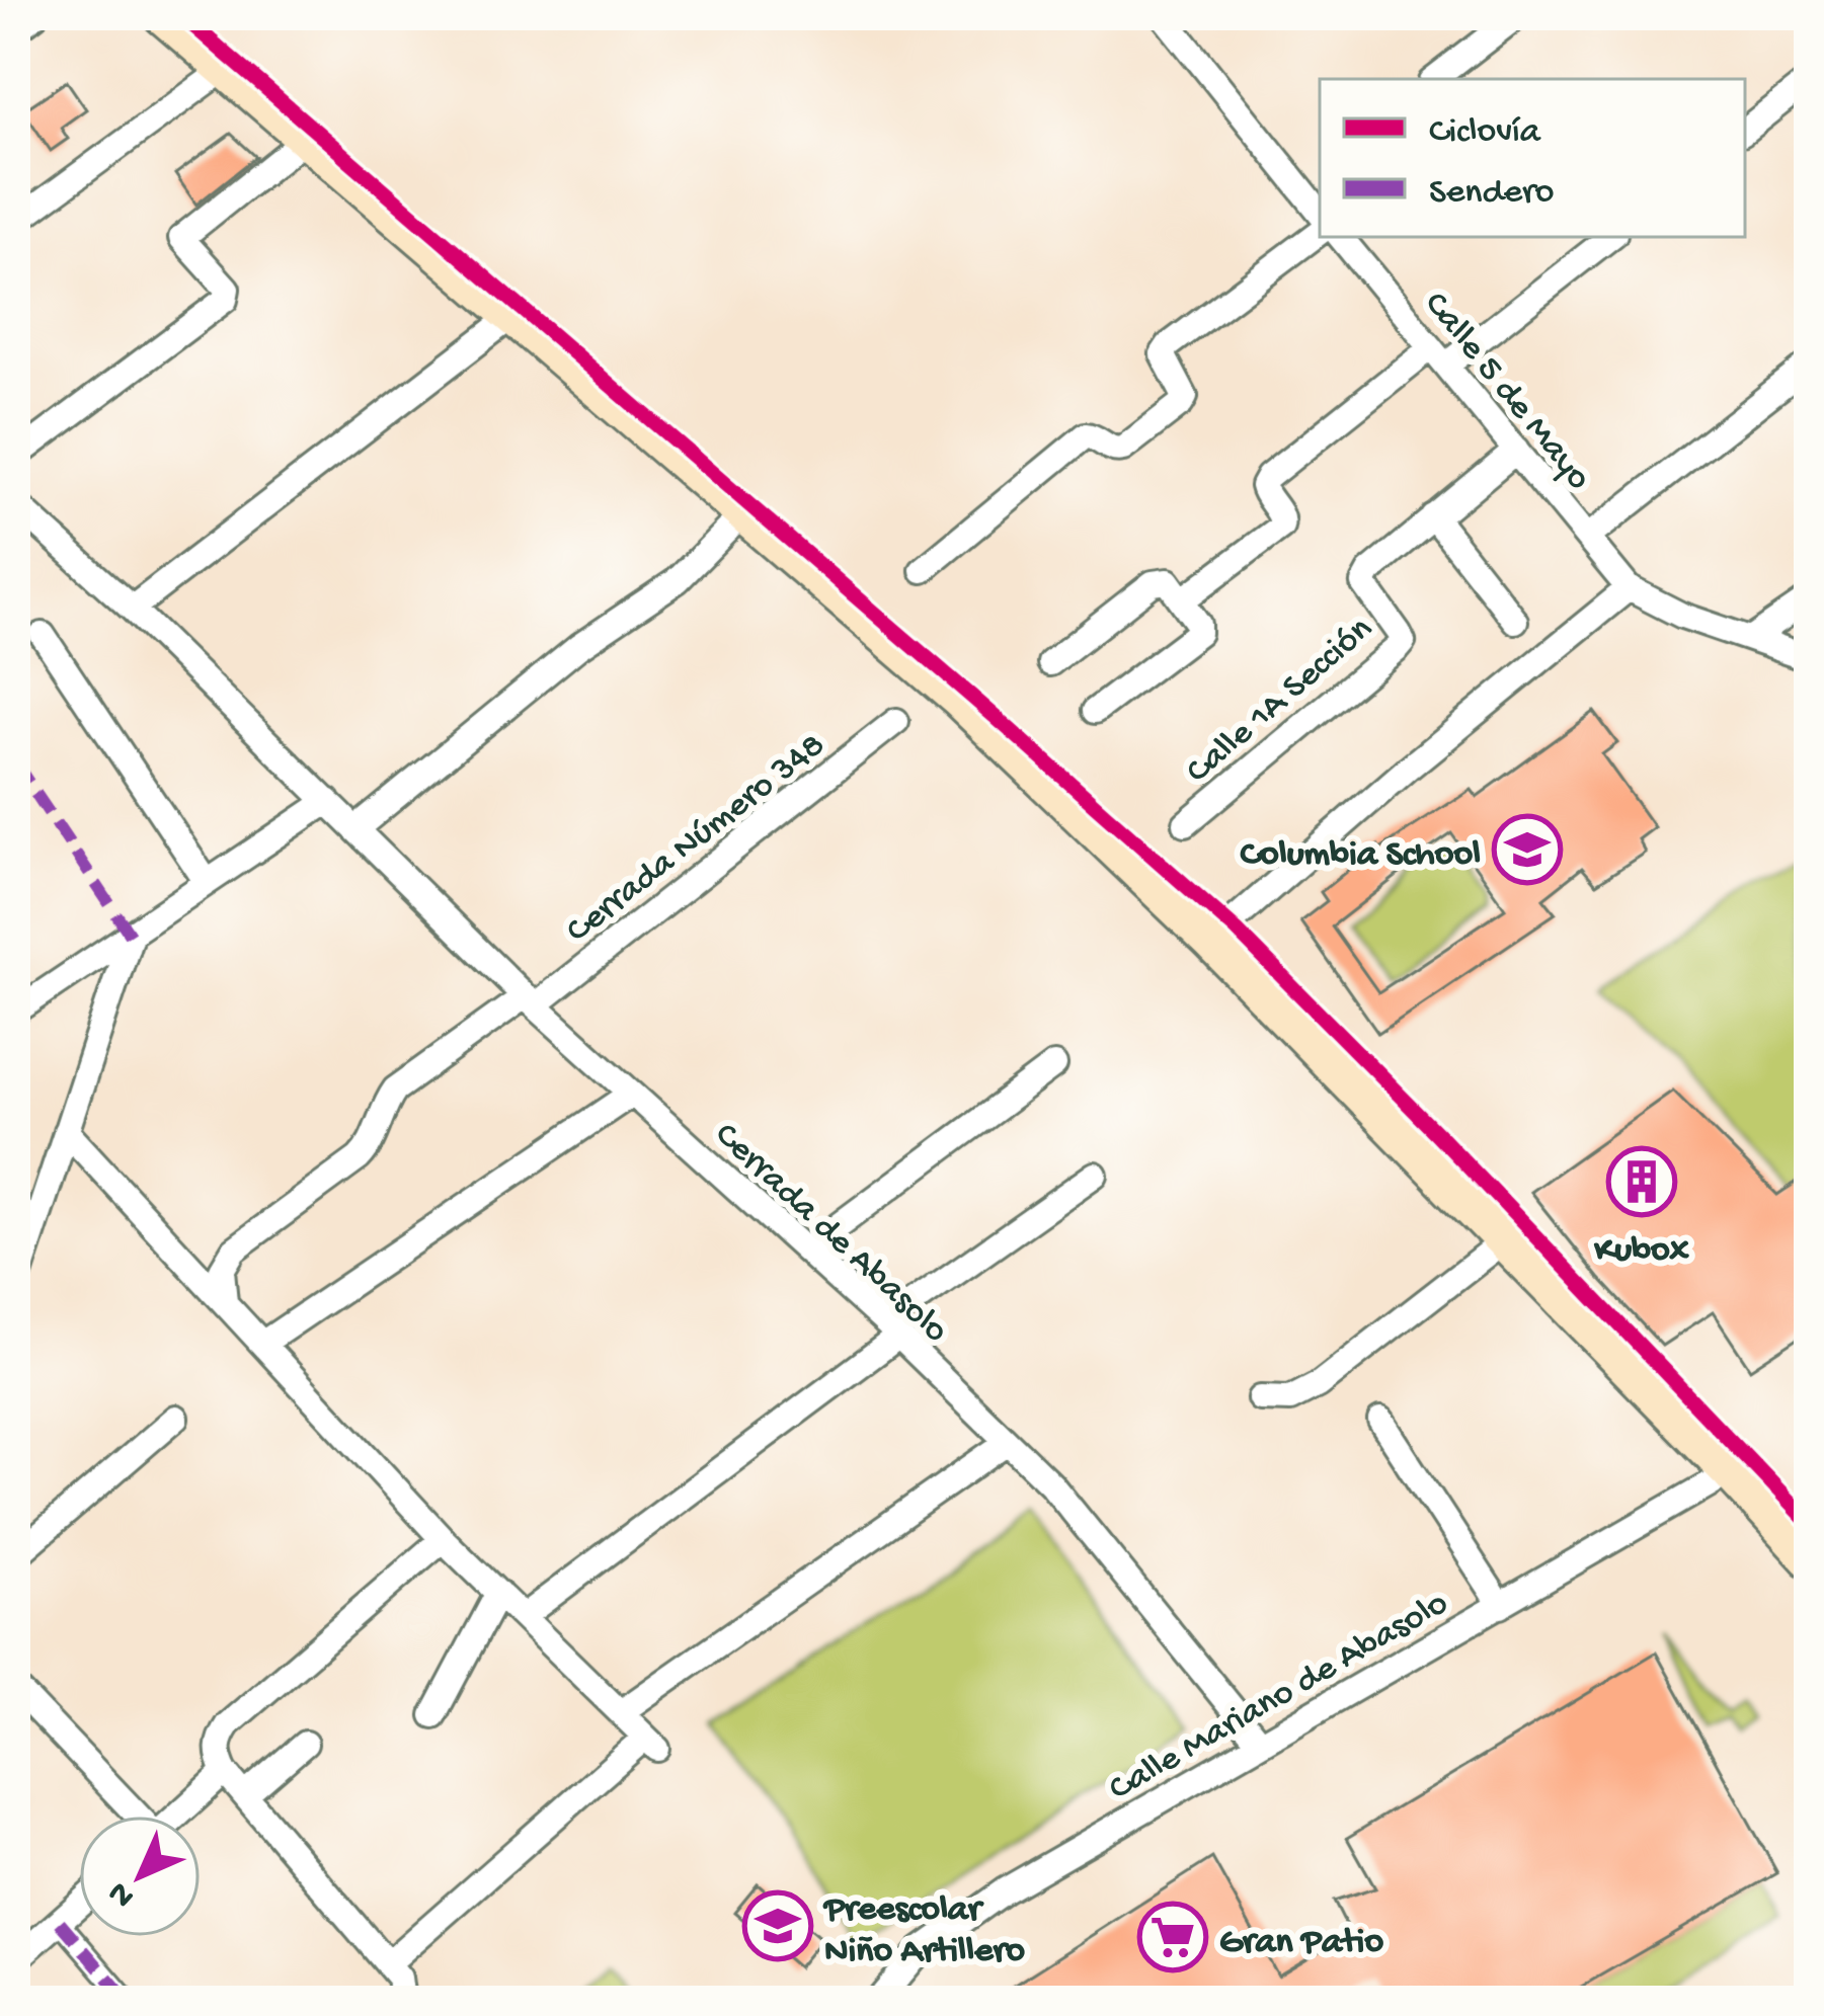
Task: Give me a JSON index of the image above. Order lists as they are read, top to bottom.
{
  "streets": {
    "street": [
      "Calle 5 de Mayo",
      "Calle 1A Sección",
      "Cerrada Número 348",
      "Cerrada de Abasolo",
      "Calle Mariano de Abasolo"
    ]
  },
  "crossings": [
    ["Calle 5 de Mayo", "Calle 1A Sección"],
    ["Cerrada Número 348", "Cerrada de Abasolo"],
    ["Cerrada de Abasolo", "Calle Mariano de Abasolo"]
  ],
  "places": {
    "school or university": ["Columbia School", "Preescolar Niño Artillero"],
    "building": ["Kubox"],
    "supermarket": ["Gran Patio"]
  },
  "legend": ["Ciclovía", "Sendero"],
  "north": "bottom left"
}
